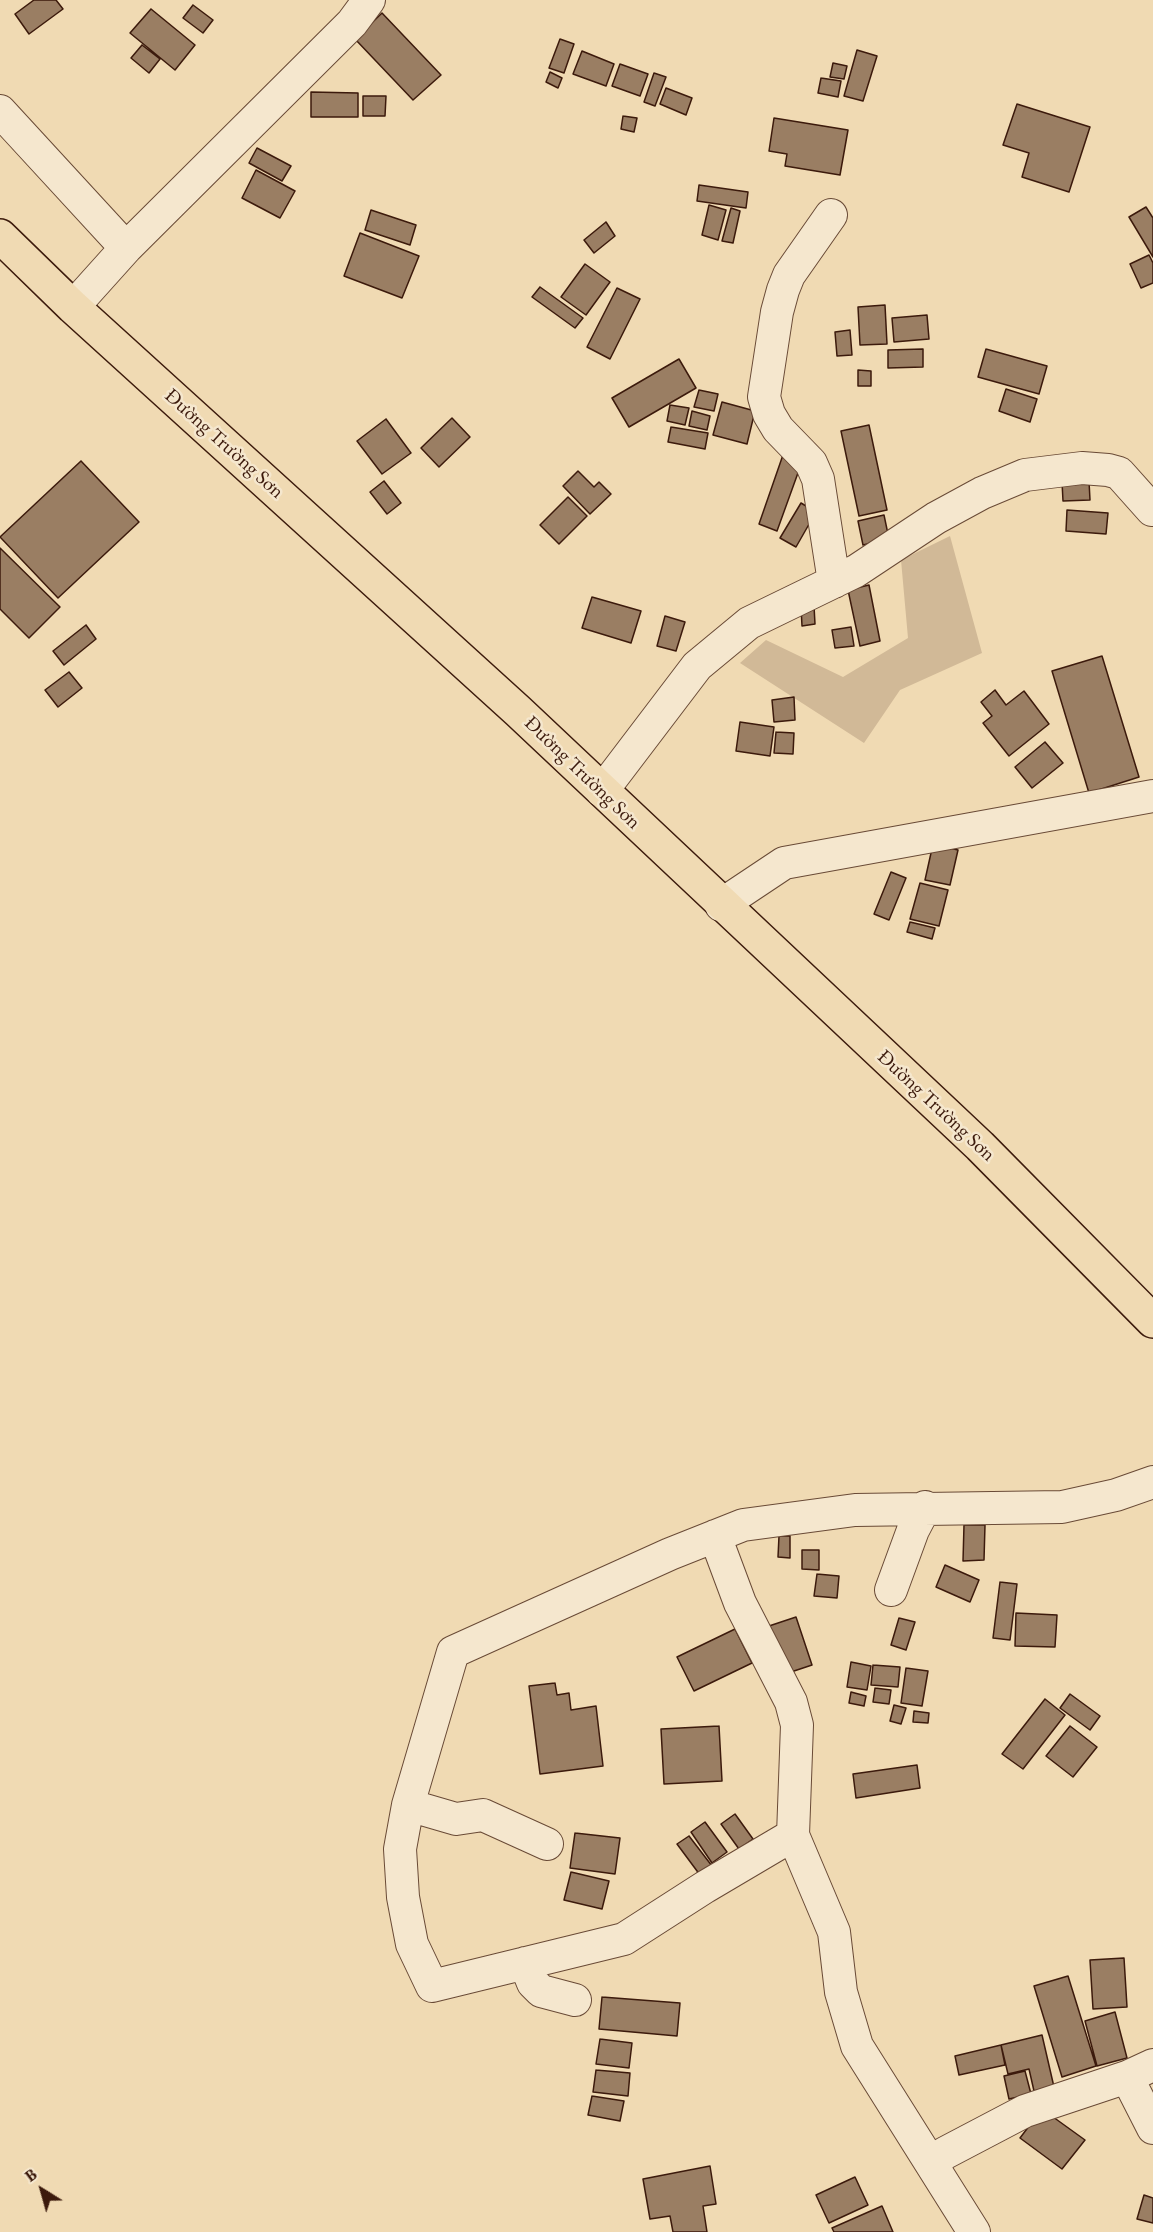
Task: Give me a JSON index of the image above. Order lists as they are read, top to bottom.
{
  "streets": {
    "highway": ["Đường Trường Sơn"]
  },
  "north": "top left"
}
